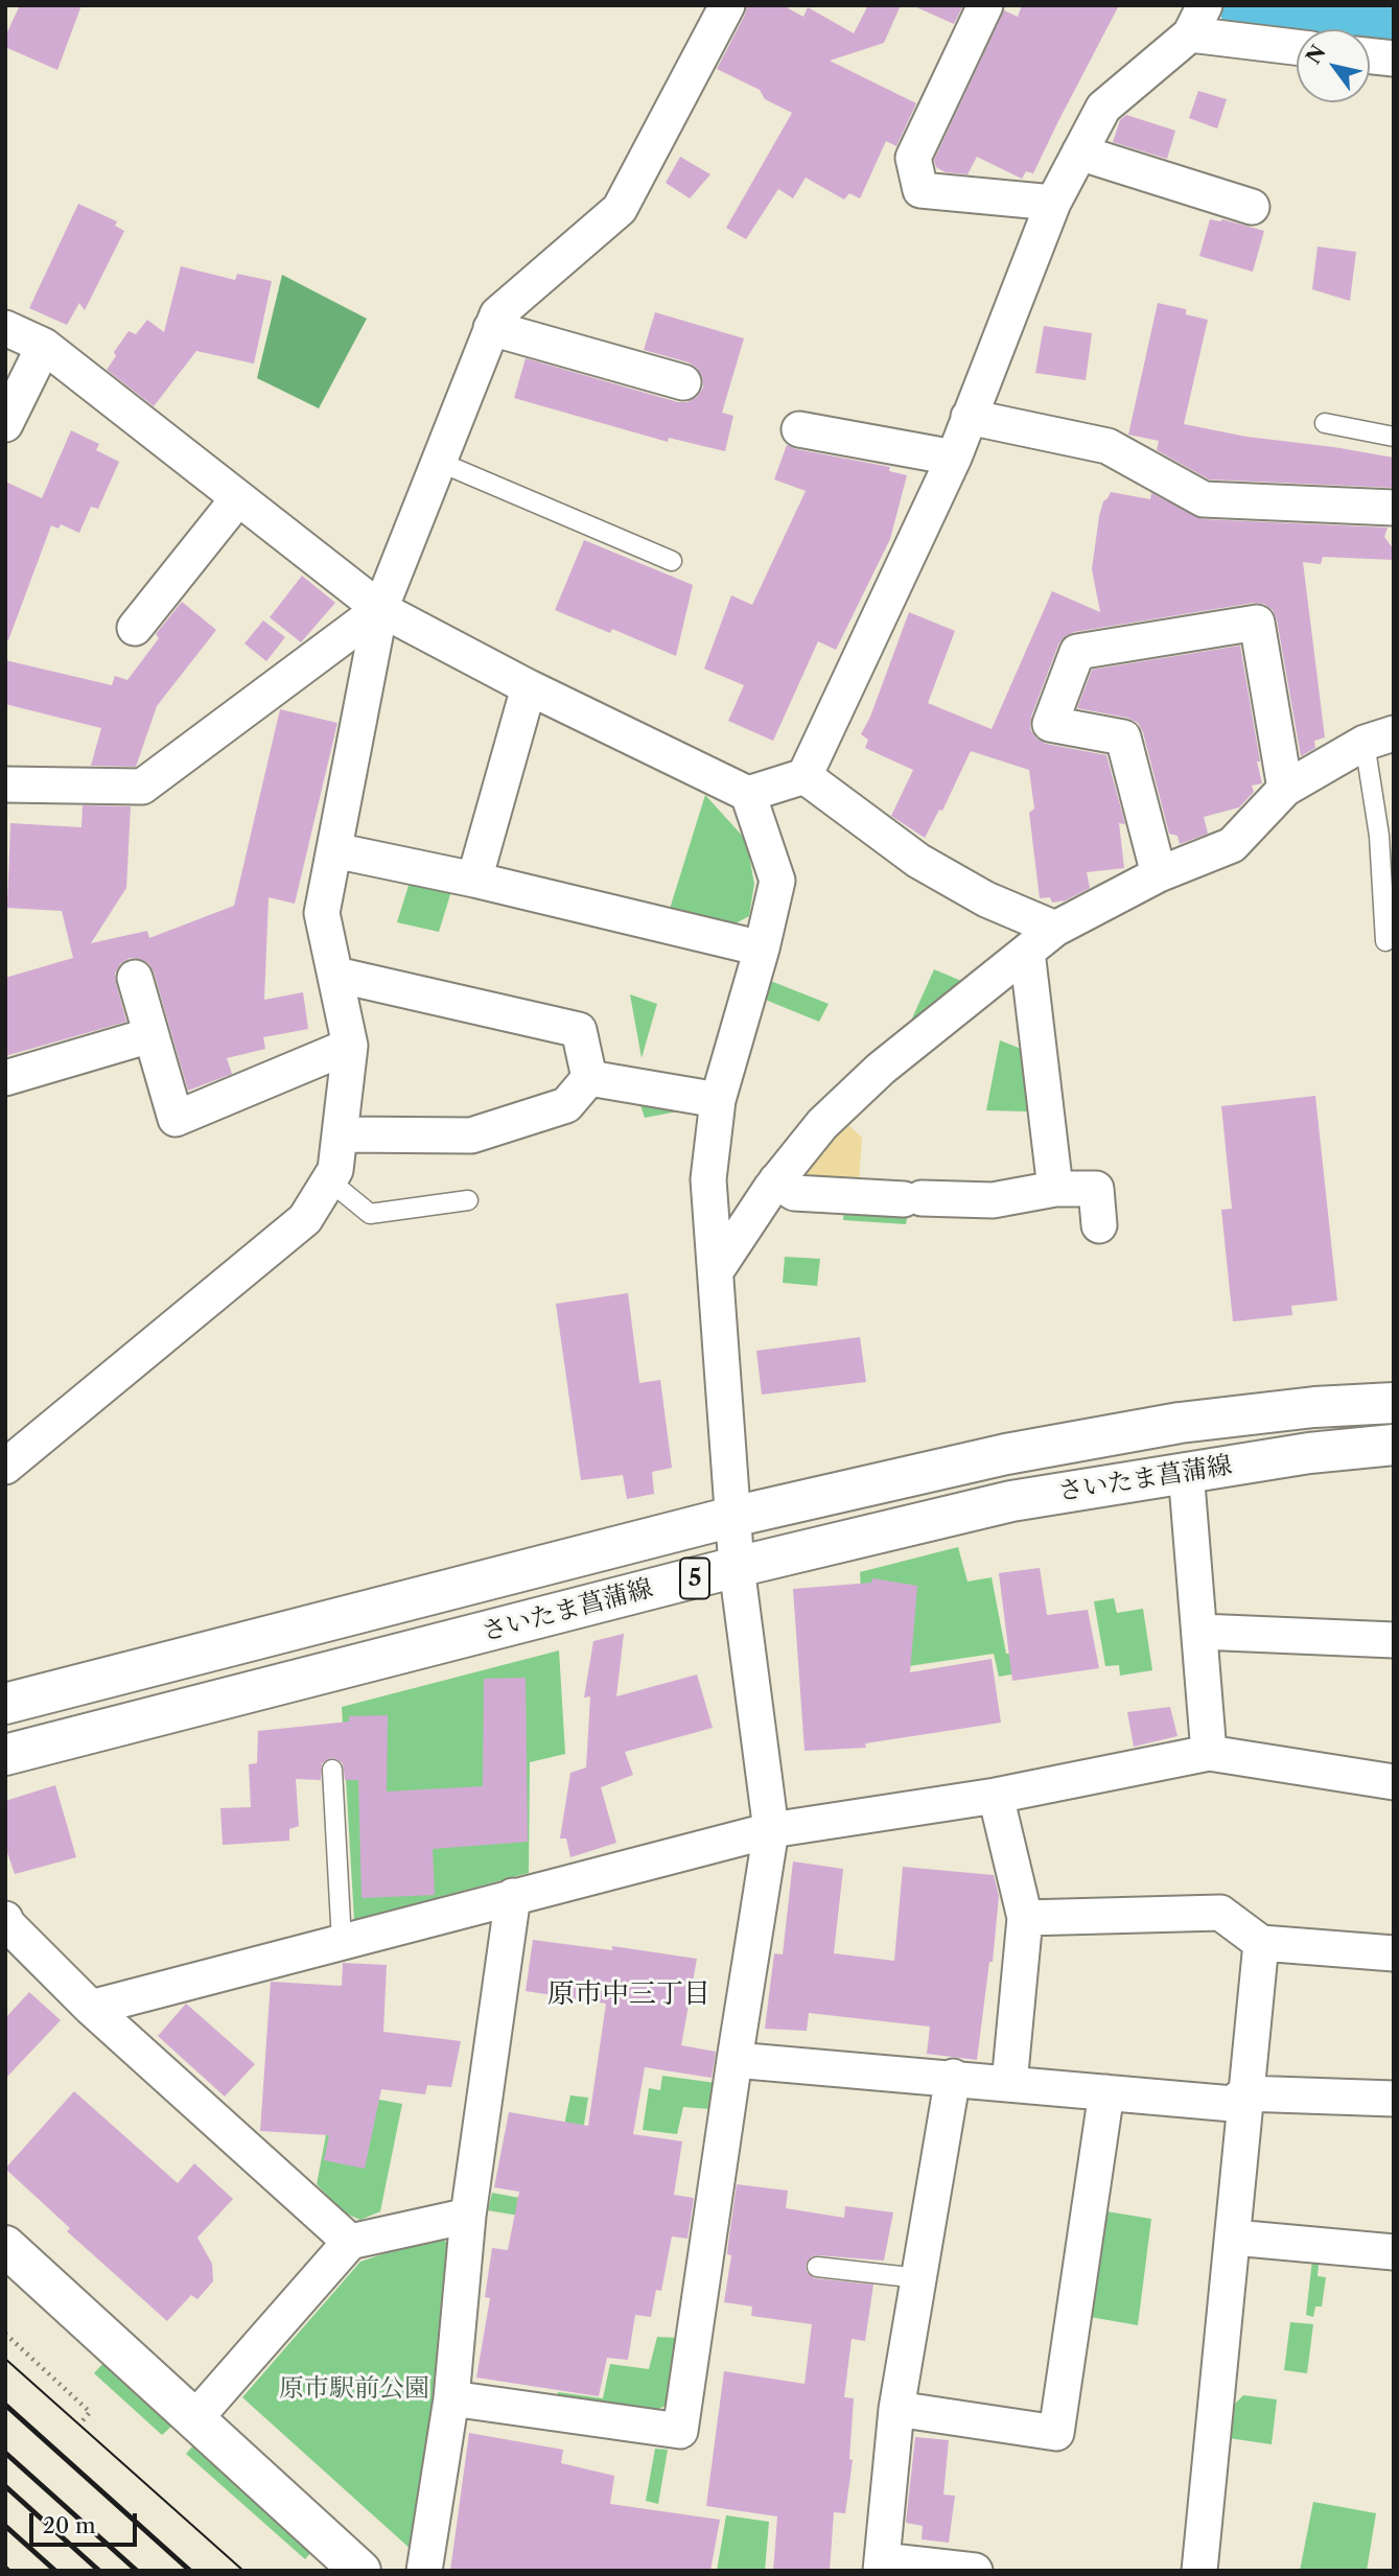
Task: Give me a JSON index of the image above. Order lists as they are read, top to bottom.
{
  "streets": {
    "main road": ["さいたま菖蒲線", "5"]
  },
  "districts": ["原市中三丁目"],
  "parks": ["原市駅前公園"],
  "scale_bar": "20 m",
  "north": "top left"
}
